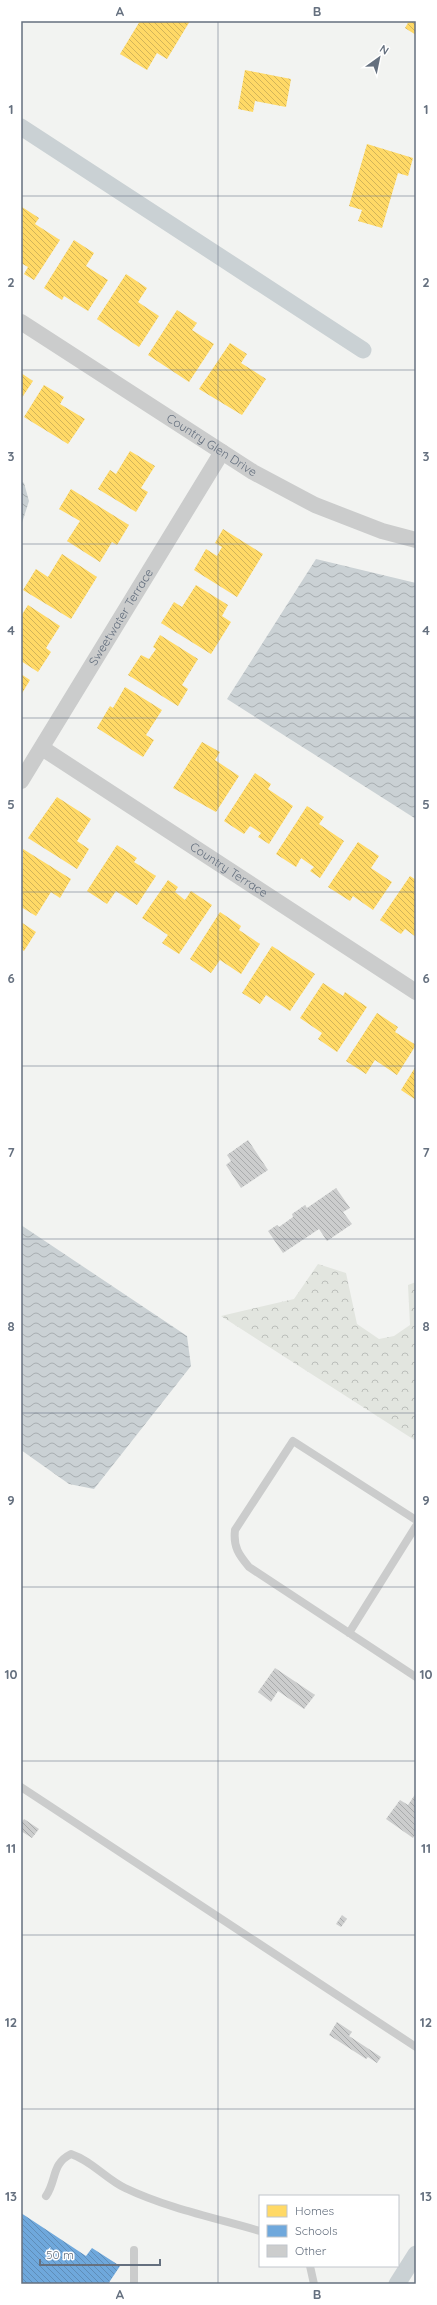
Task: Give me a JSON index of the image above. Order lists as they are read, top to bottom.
{
  "streets": {
    "street": ["Country Glen Drive", "Sweetwater Terrace", "Country Terrace"]
  },
  "crossings": [
    ["Country Glen Drive", "Sweetwater Terrace"],
    ["Sweetwater Terrace", "Country Terrace"]
  ],
  "legend": ["Homes", "Schools", "Other"],
  "scale_bar": "50 m",
  "north": "top right",
  "grid": {
    "columns": ["A", "B"],
    "rows": [
      "1",
      "2",
      "3",
      "4",
      "5",
      "6",
      "7",
      "8",
      "9",
      "10",
      "11",
      "12",
      "13"
    ]
  }
}
